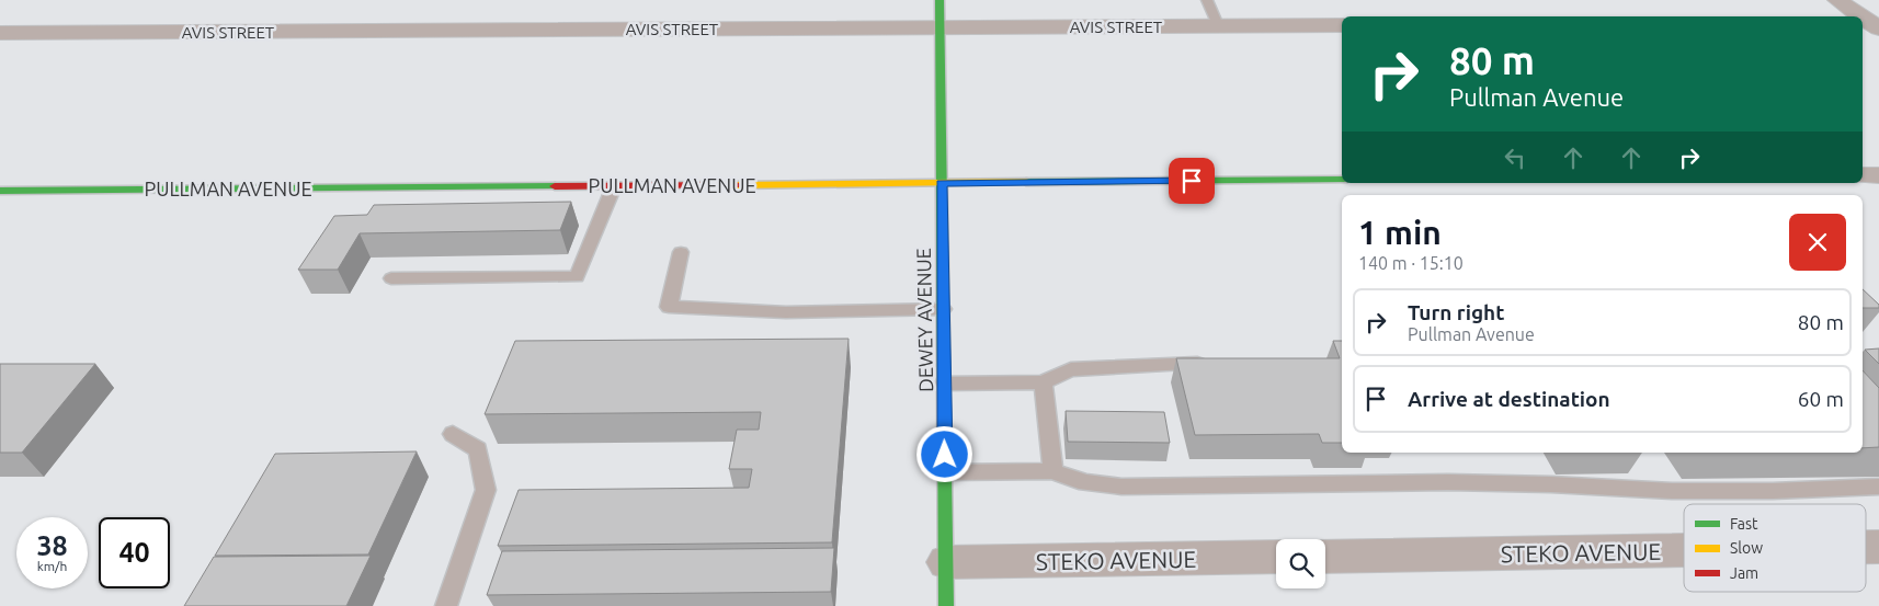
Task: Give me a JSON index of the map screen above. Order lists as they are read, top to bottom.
{
  "streets": {
    "street": [
      "AVIS STREET",
      "PULLMAN AVENUE",
      "DEWEY AVENUE",
      "STEKO AVENUE"
    ]
  },
  "crossings": [
    ["AVIS STREET", "DEWEY AVENUE"],
    ["PULLMAN AVENUE", "DEWEY AVENUE"],
    ["DEWEY AVENUE", "STEKO AVENUE"]
  ],
  "legend": ["Fast", "Slow", "Jam"],
  "page": {
    "turn": ["80 m", "Pullman Avenue"],
    "heading": ["1 min", "140 m · 15:10"],
    "list": [
      {
        "name": "Turn right",
        "note": "Pullman Avenue",
        "value": "80 m"
      },
      {
        "name": "Arrive at destination",
        "value": "60 m"
      }
    ],
    "speed": "38 km/h",
    "limit": "40"
  }
}
